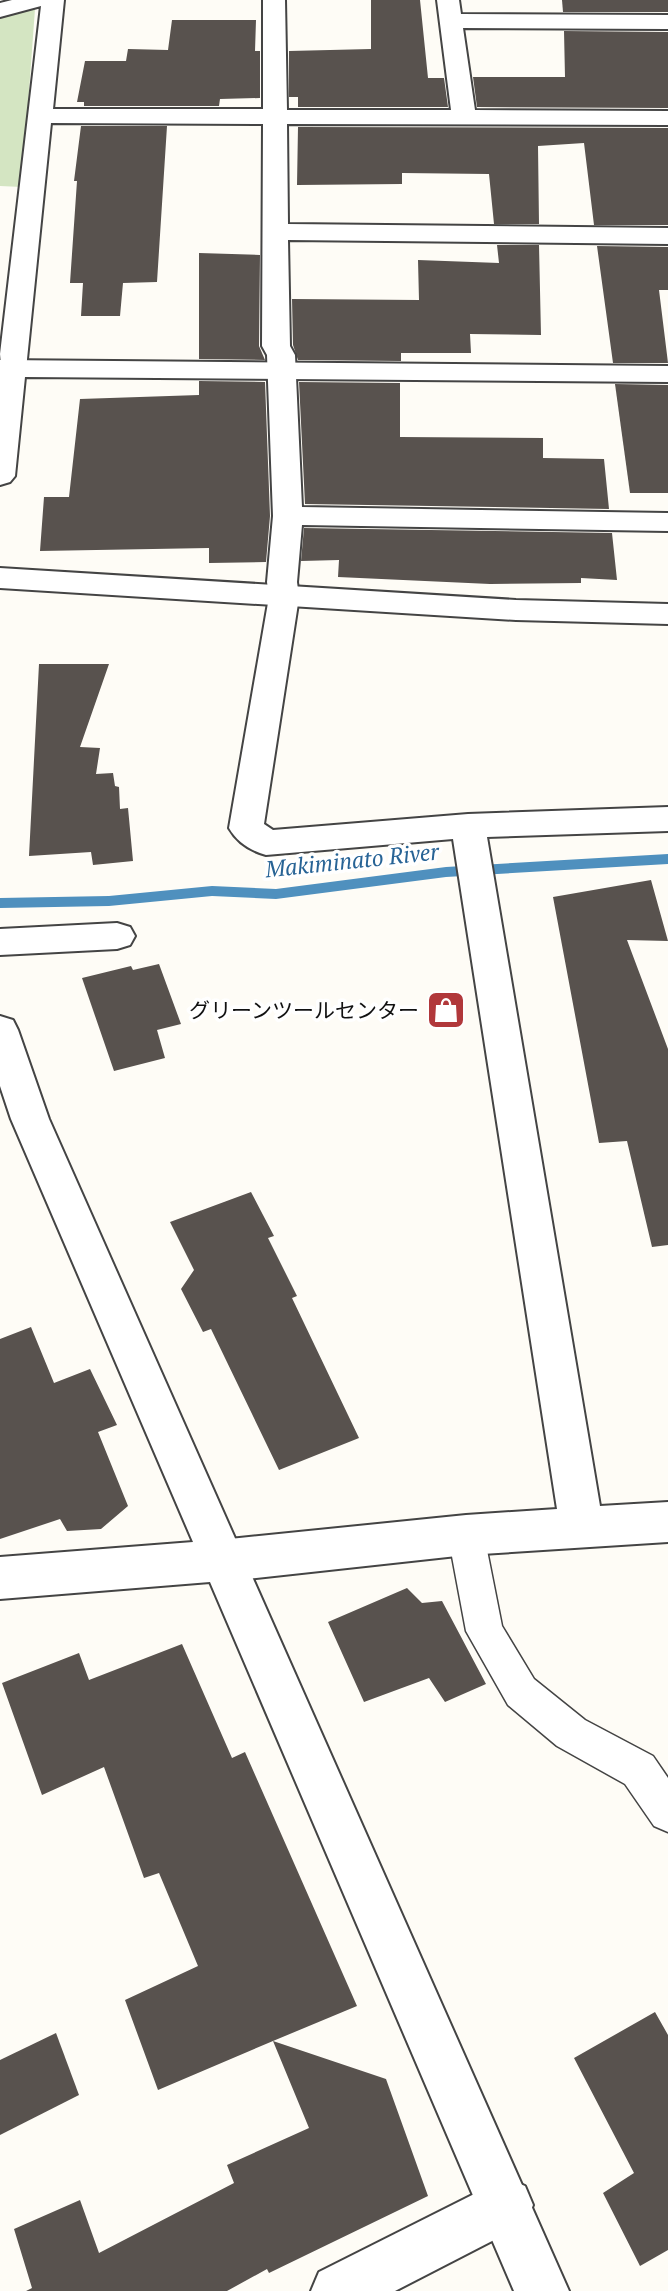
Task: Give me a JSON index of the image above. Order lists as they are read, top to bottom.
{
  "water": ["Makiminato River"],
  "places": {
    "shop": ["グリーンツールセンター"]
  }
}
